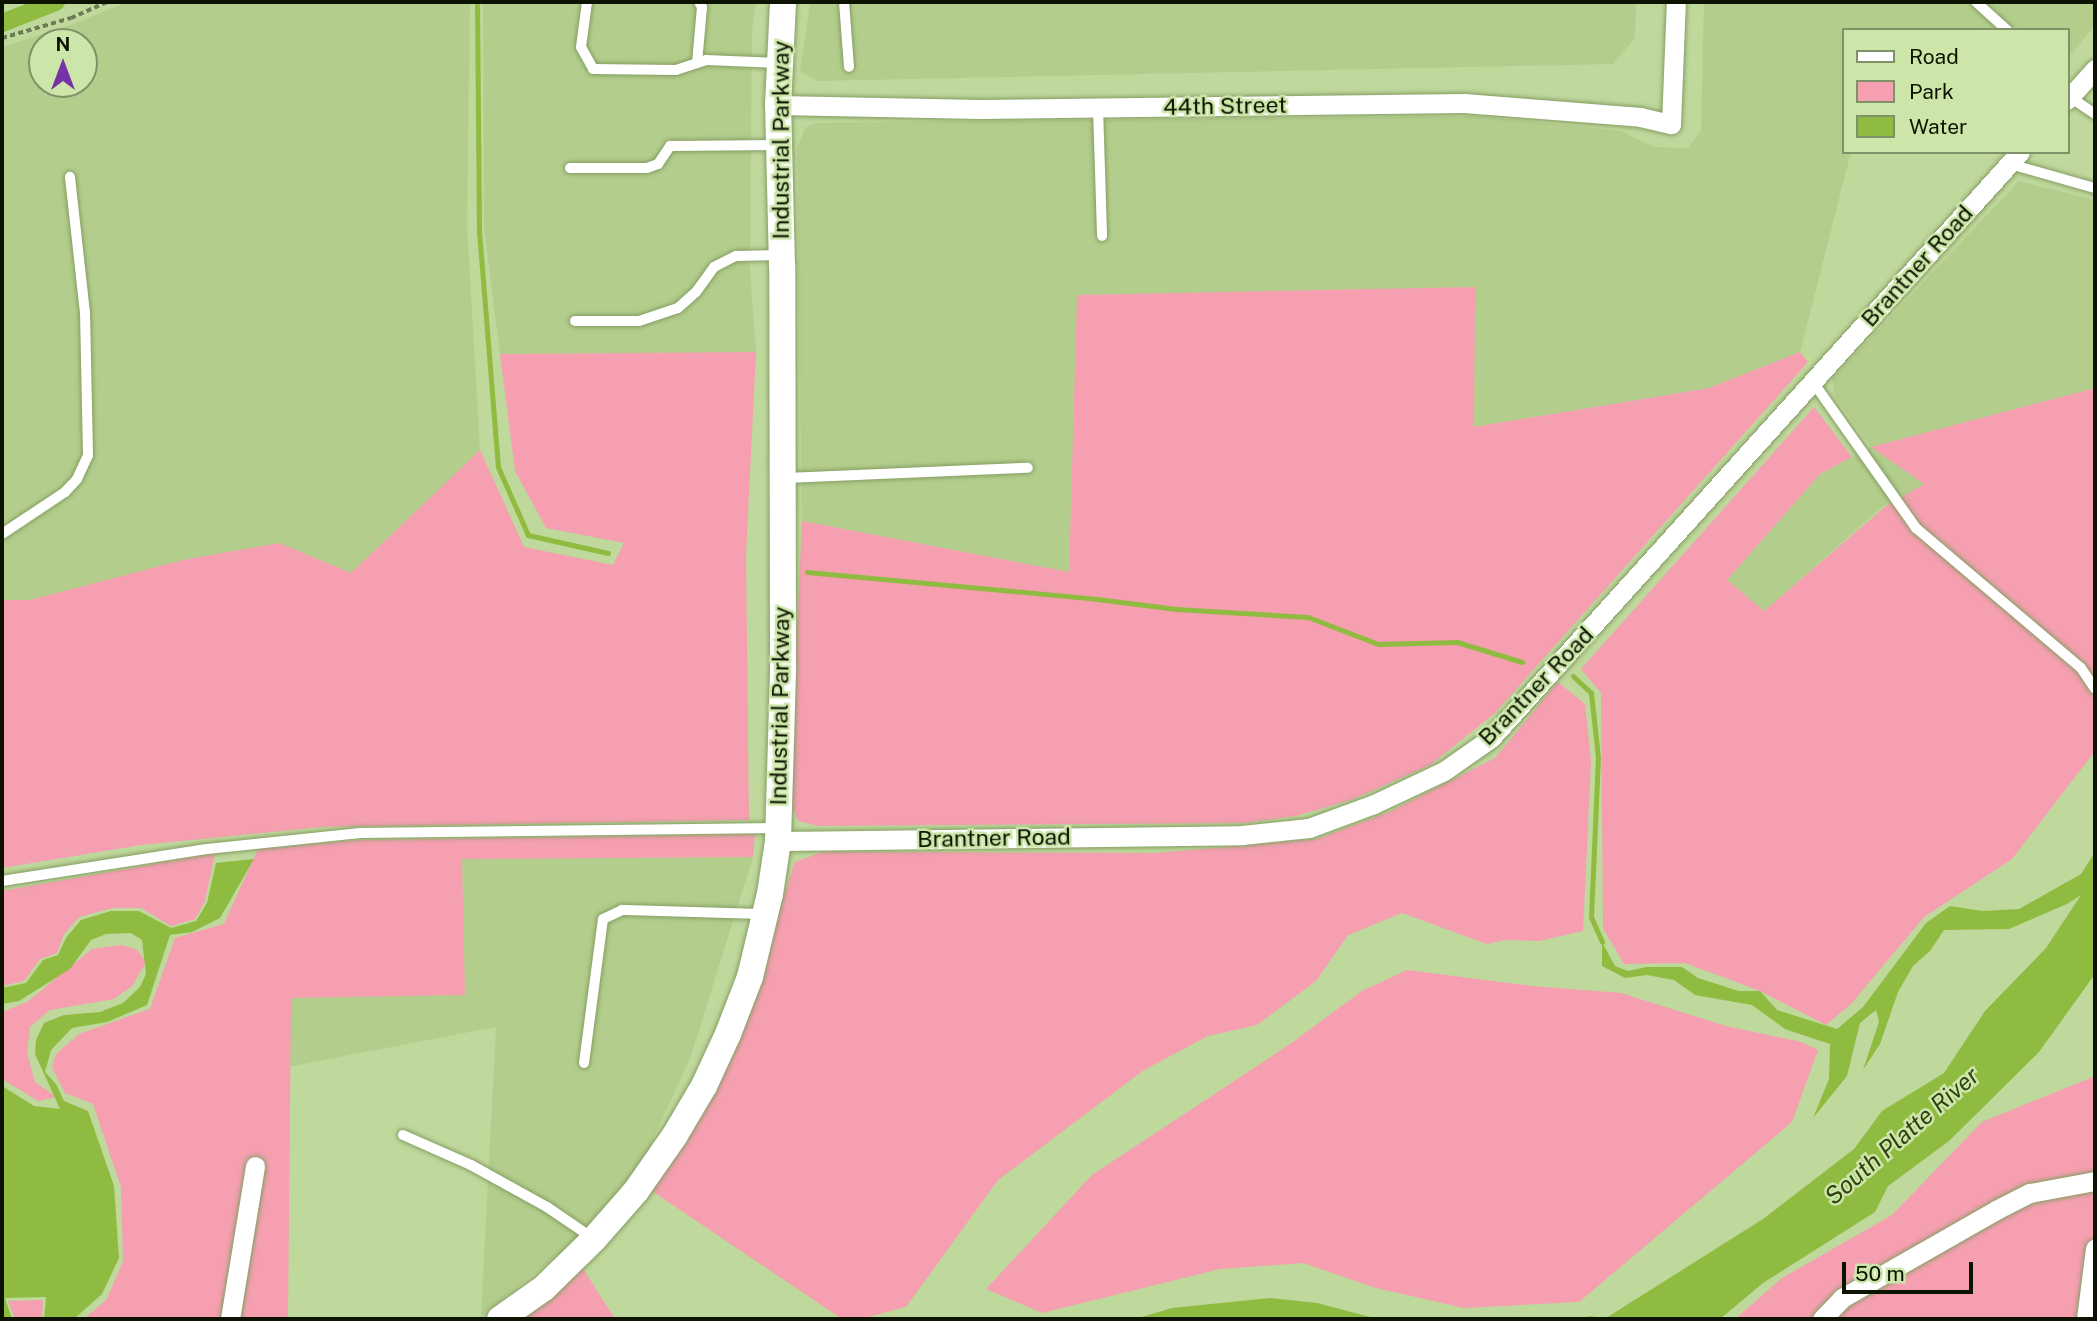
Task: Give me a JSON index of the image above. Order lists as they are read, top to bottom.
{
  "streets": {
    "street": ["44th Street", "Industrial Parkway", "Brantner Road"]
  },
  "crossings": [
    ["44th Street", "Industrial Parkway"],
    ["Industrial Parkway", "Brantner Road"]
  ],
  "water": ["South Platte River"],
  "legend": ["Road", "Park", "Water"],
  "scale_bar": "50 m",
  "north": "top"
}
